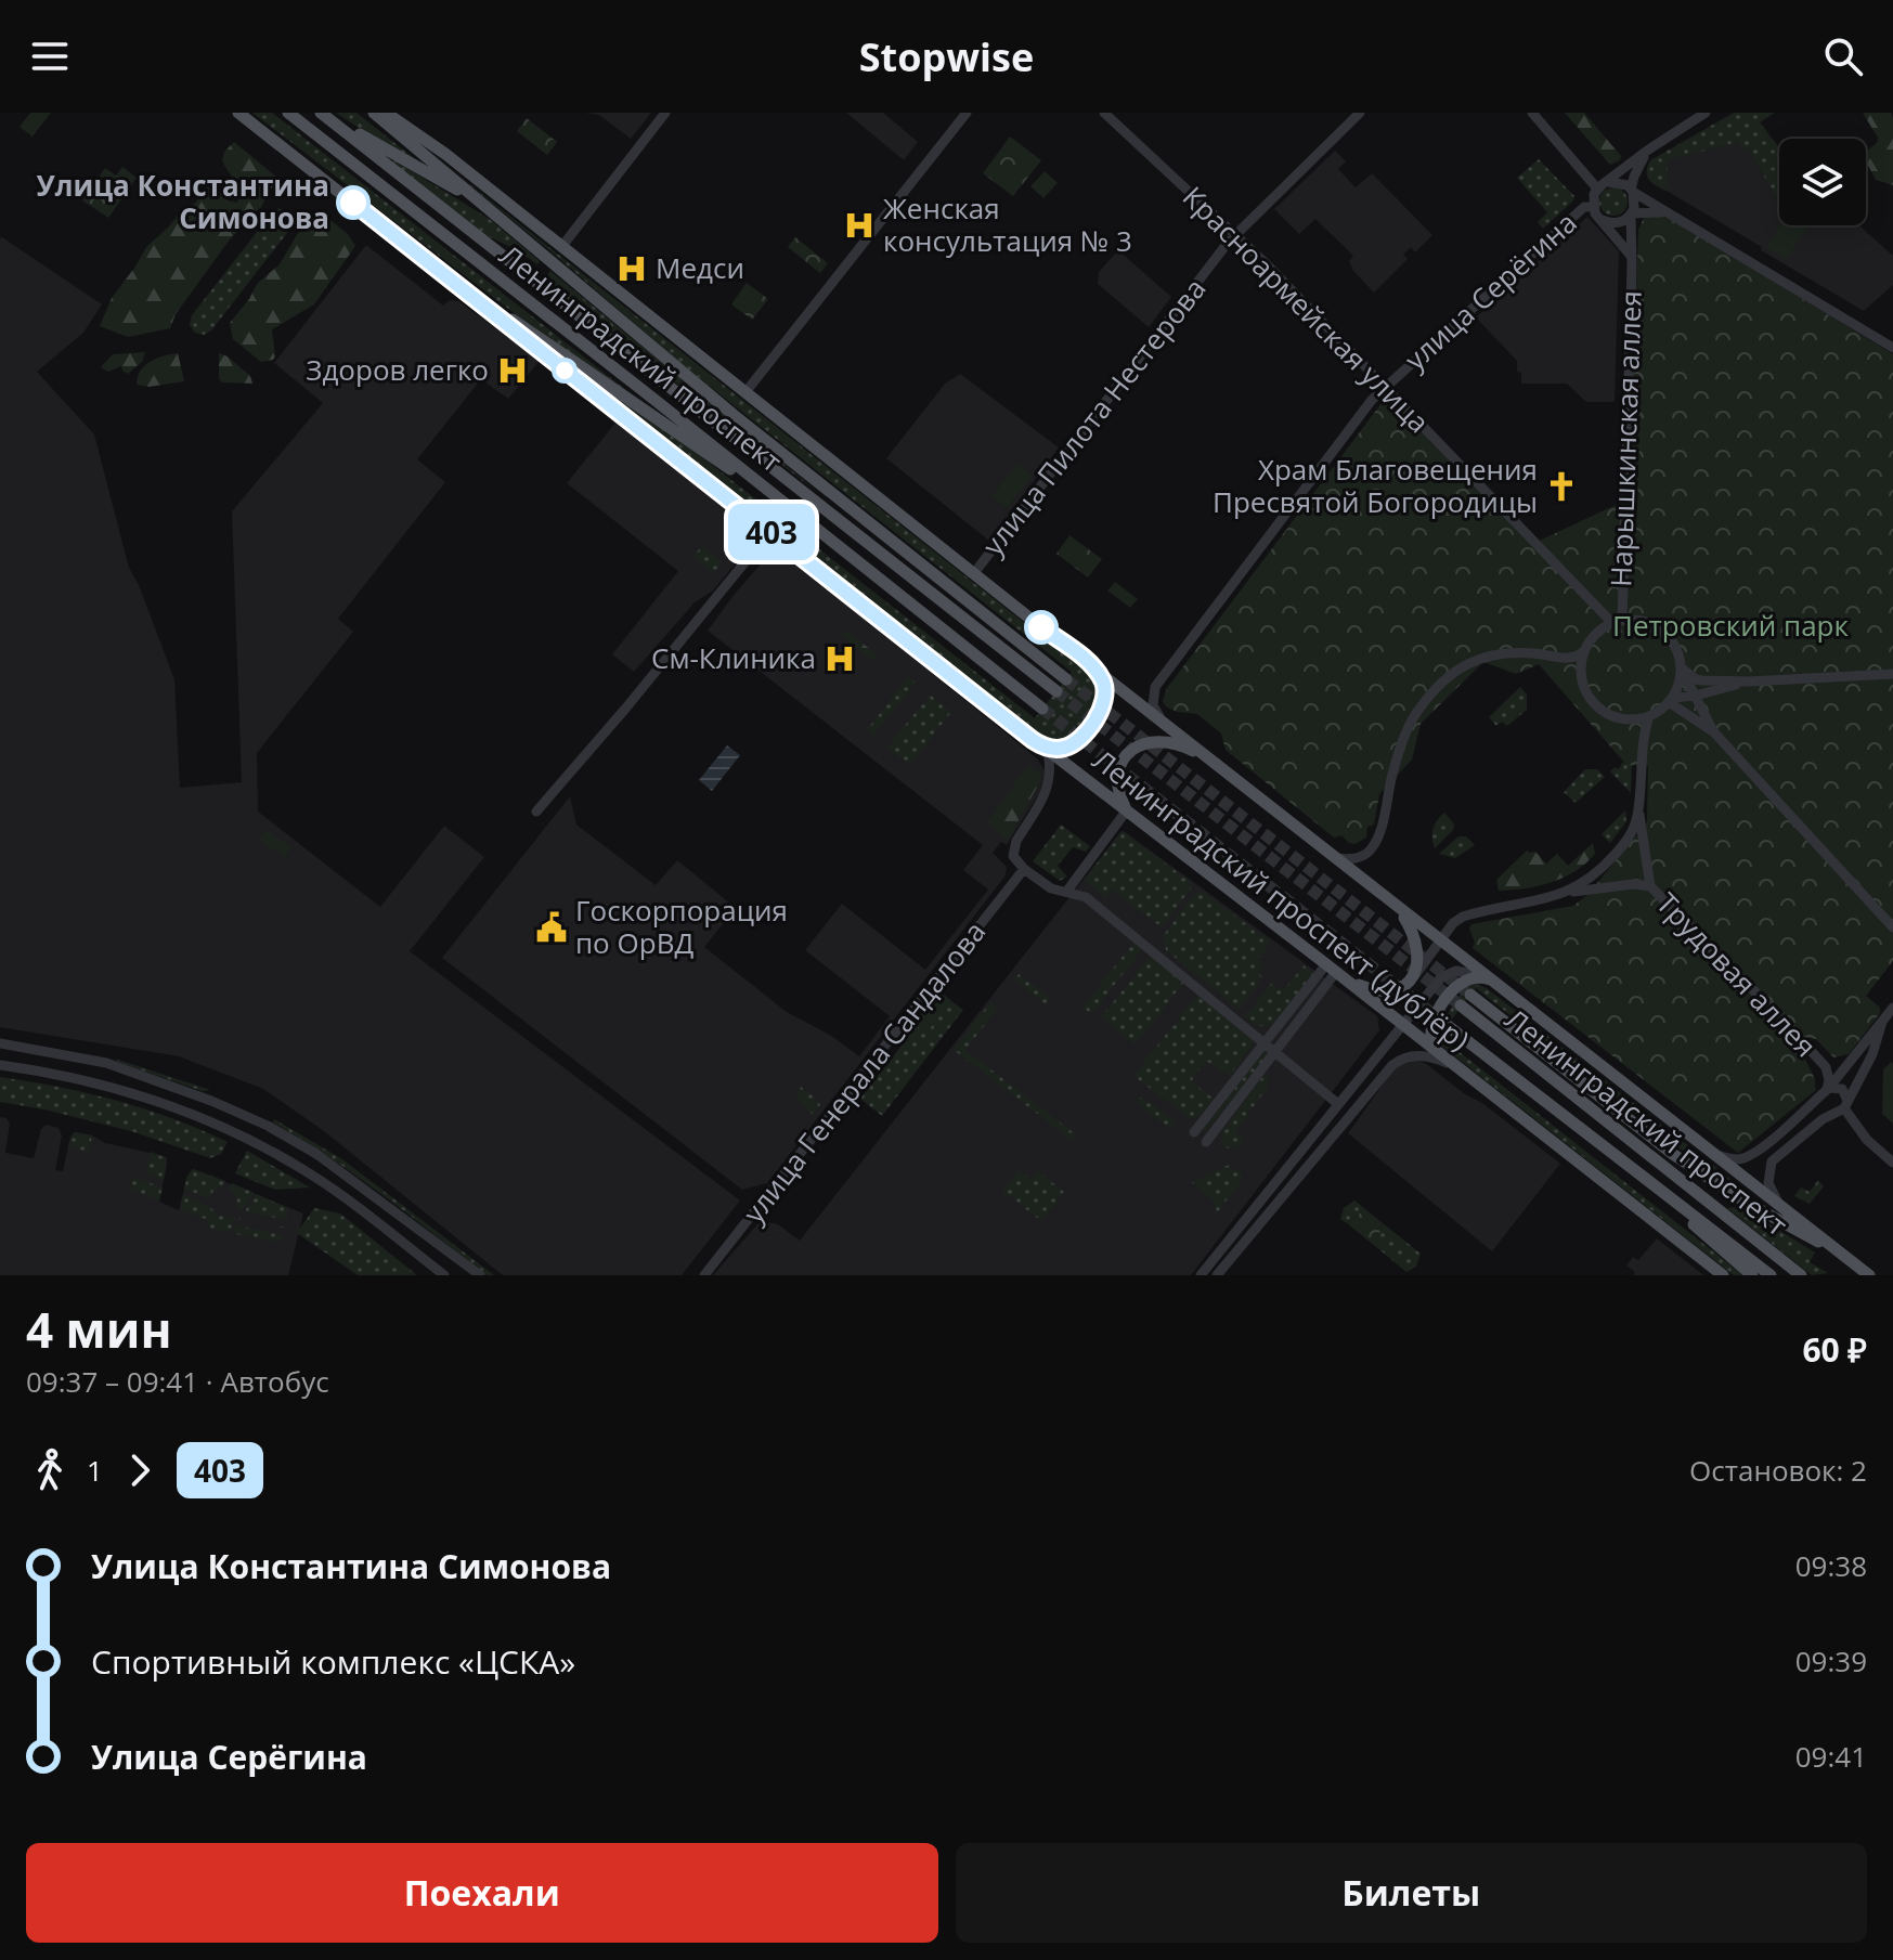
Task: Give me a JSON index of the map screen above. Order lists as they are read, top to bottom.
{
  "streets": {
    "main road": ["Ленинградский проспект", "Ленинградский проспект (дублёр)"],
    "street": [
      "улица Серёгина",
      "Красноармейская улица",
      "улица Пилота Нестерова",
      "Нарышкинская аллея",
      "Трудовая аллея",
      "улица Генерала Сандалова"
    ]
  },
  "crossings": [
    ["улица Серёгина", "Красноармейская улица"],
    ["улица Серёгина", "Нарышкинская аллея"],
    ["Красноармейская улица", "улица Пилота Нестерова"],
    ["Красноармейская улица", "Нарышкинская аллея"],
    ["Ленинградский проспект", "Ленинградский проспект (дублёр)"]
  ],
  "parks": ["Петровский парк"],
  "places": {
    "other": ["Улица Константина Симонова"],
    "hospital": [
      "Женская консультация № 3",
      "Медси",
      "Здоров легко",
      "См-Клиника"
    ],
    "church": ["Храм Благовещения Пресвятой Богородицы"],
    "public building": ["Госкорпорация по ОрВД"]
  },
  "lines": ["bus line 403"],
  "page": {
    "header": "Stopwise",
    "on_map": "403",
    "heading": ["4 мин", "09:37 – 09:41 · Автобус", "60 ₽"],
    "legs": ["1", "403", "Остановок: 2"],
    "list": [
      {
        "name": "Улица Константина Симонова",
        "value": "09:38"
      },
      {
        "name": "Спортивный комплекс «ЦСКА»",
        "value": "09:39"
      },
      {
        "name": "Улица Серёгина",
        "value": "09:41"
      }
    ],
    "buttons": ["Поехали", "Билеты"]
  }
}
